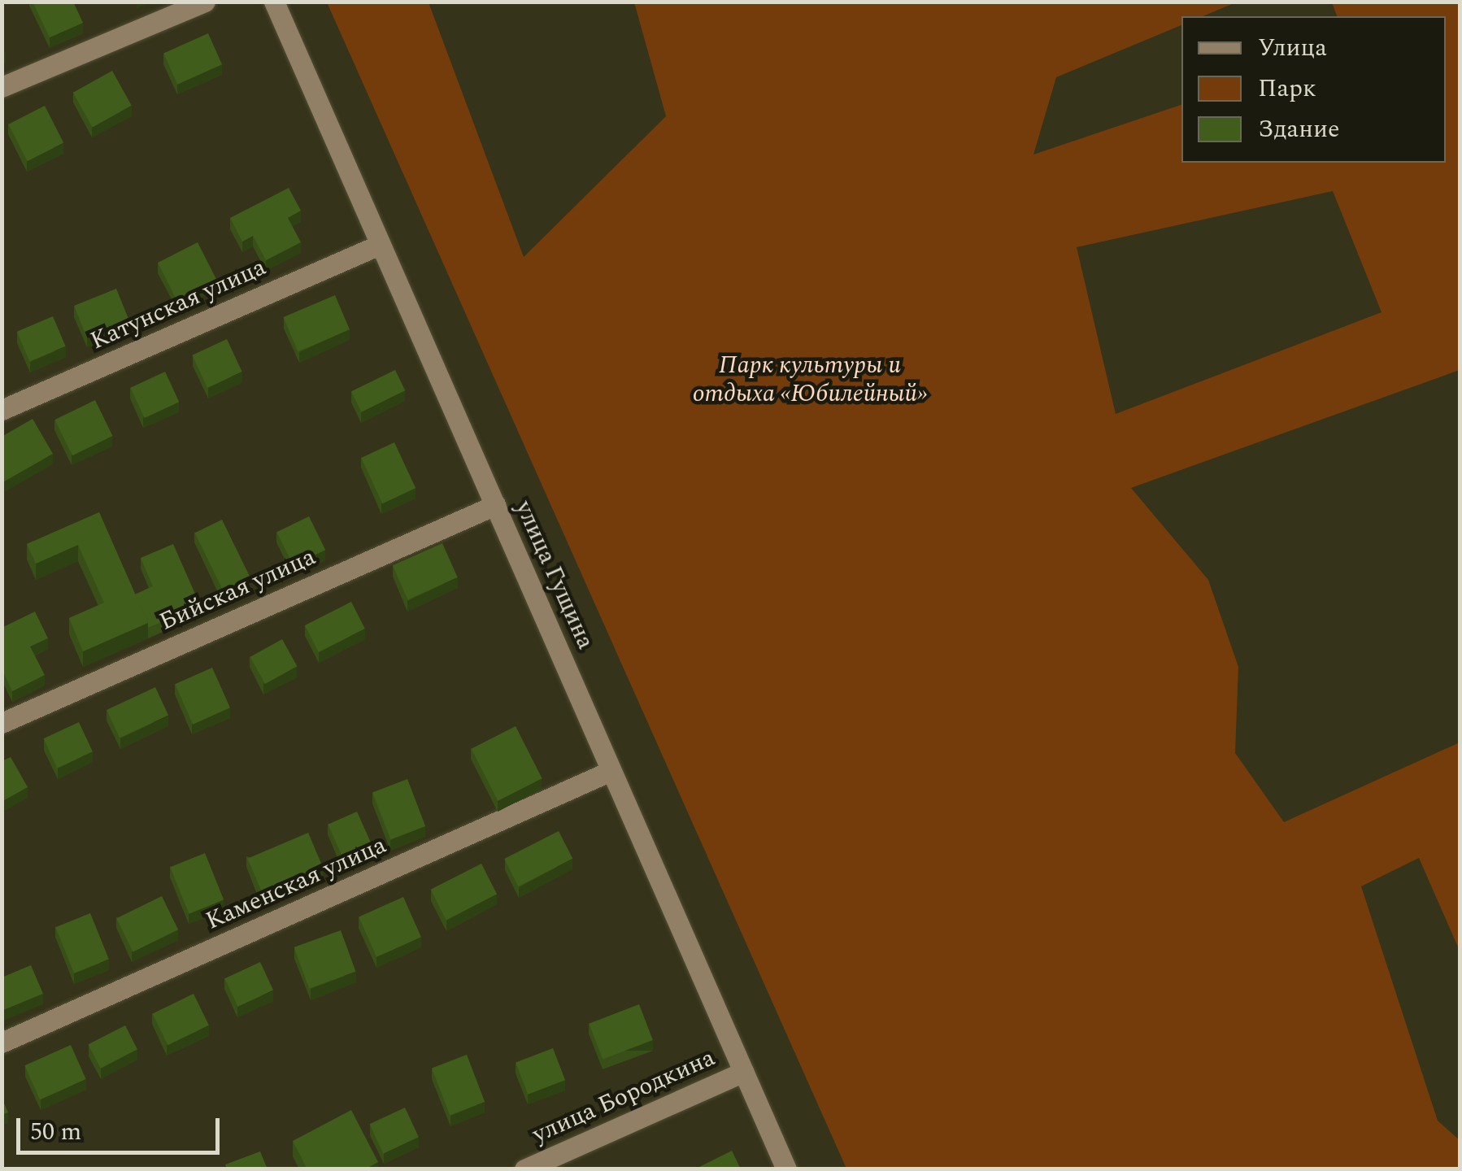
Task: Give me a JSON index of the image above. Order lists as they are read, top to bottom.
{
  "streets": {
    "street": [
      "Катунская улица",
      "улица Гущина",
      "Бийская улица",
      "Каменская улица",
      "улица Бородкина"
    ]
  },
  "crossings": [
    ["Катунская улица", "улица Гущина"],
    ["улица Гущина", "Бийская улица"],
    ["улица Гущина", "Каменская улица"],
    ["улица Гущина", "улица Бородкина"]
  ],
  "parks": ["Парк культуры и отдыха «Юбилейный»"],
  "legend": ["Улица", "Парк", "Здание"],
  "scale_bar": "50 m"
}
